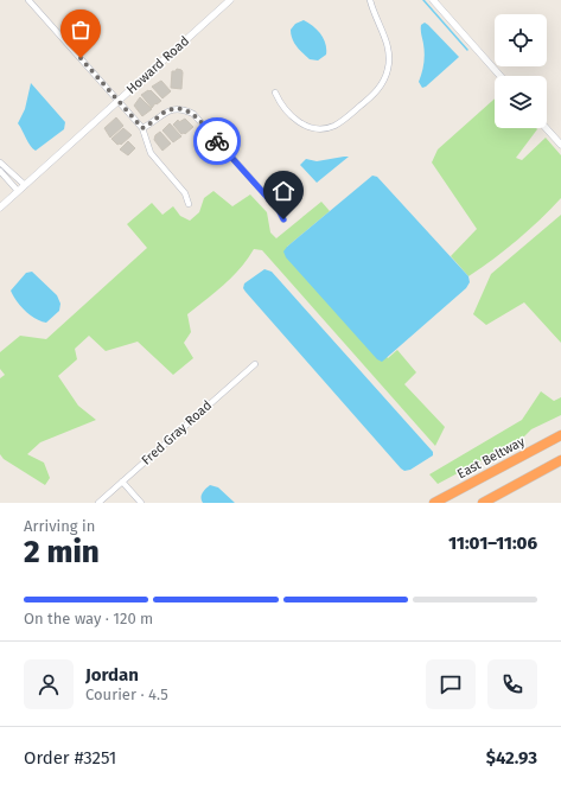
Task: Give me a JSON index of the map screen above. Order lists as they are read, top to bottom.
{
  "streets": {
    "highway": ["East Beltway"],
    "street": ["Howard Road", "Fred Gray Road"]
  },
  "page": {
    "heading": ["2 min", "Arriving in", "11:01–11:06"],
    "panel": [
      "Jordan",
      "Courier · 4.5",
      "Order #3251",
      "$42.93"
    ],
    "bar": "On the way · 120 m"
  }
}
